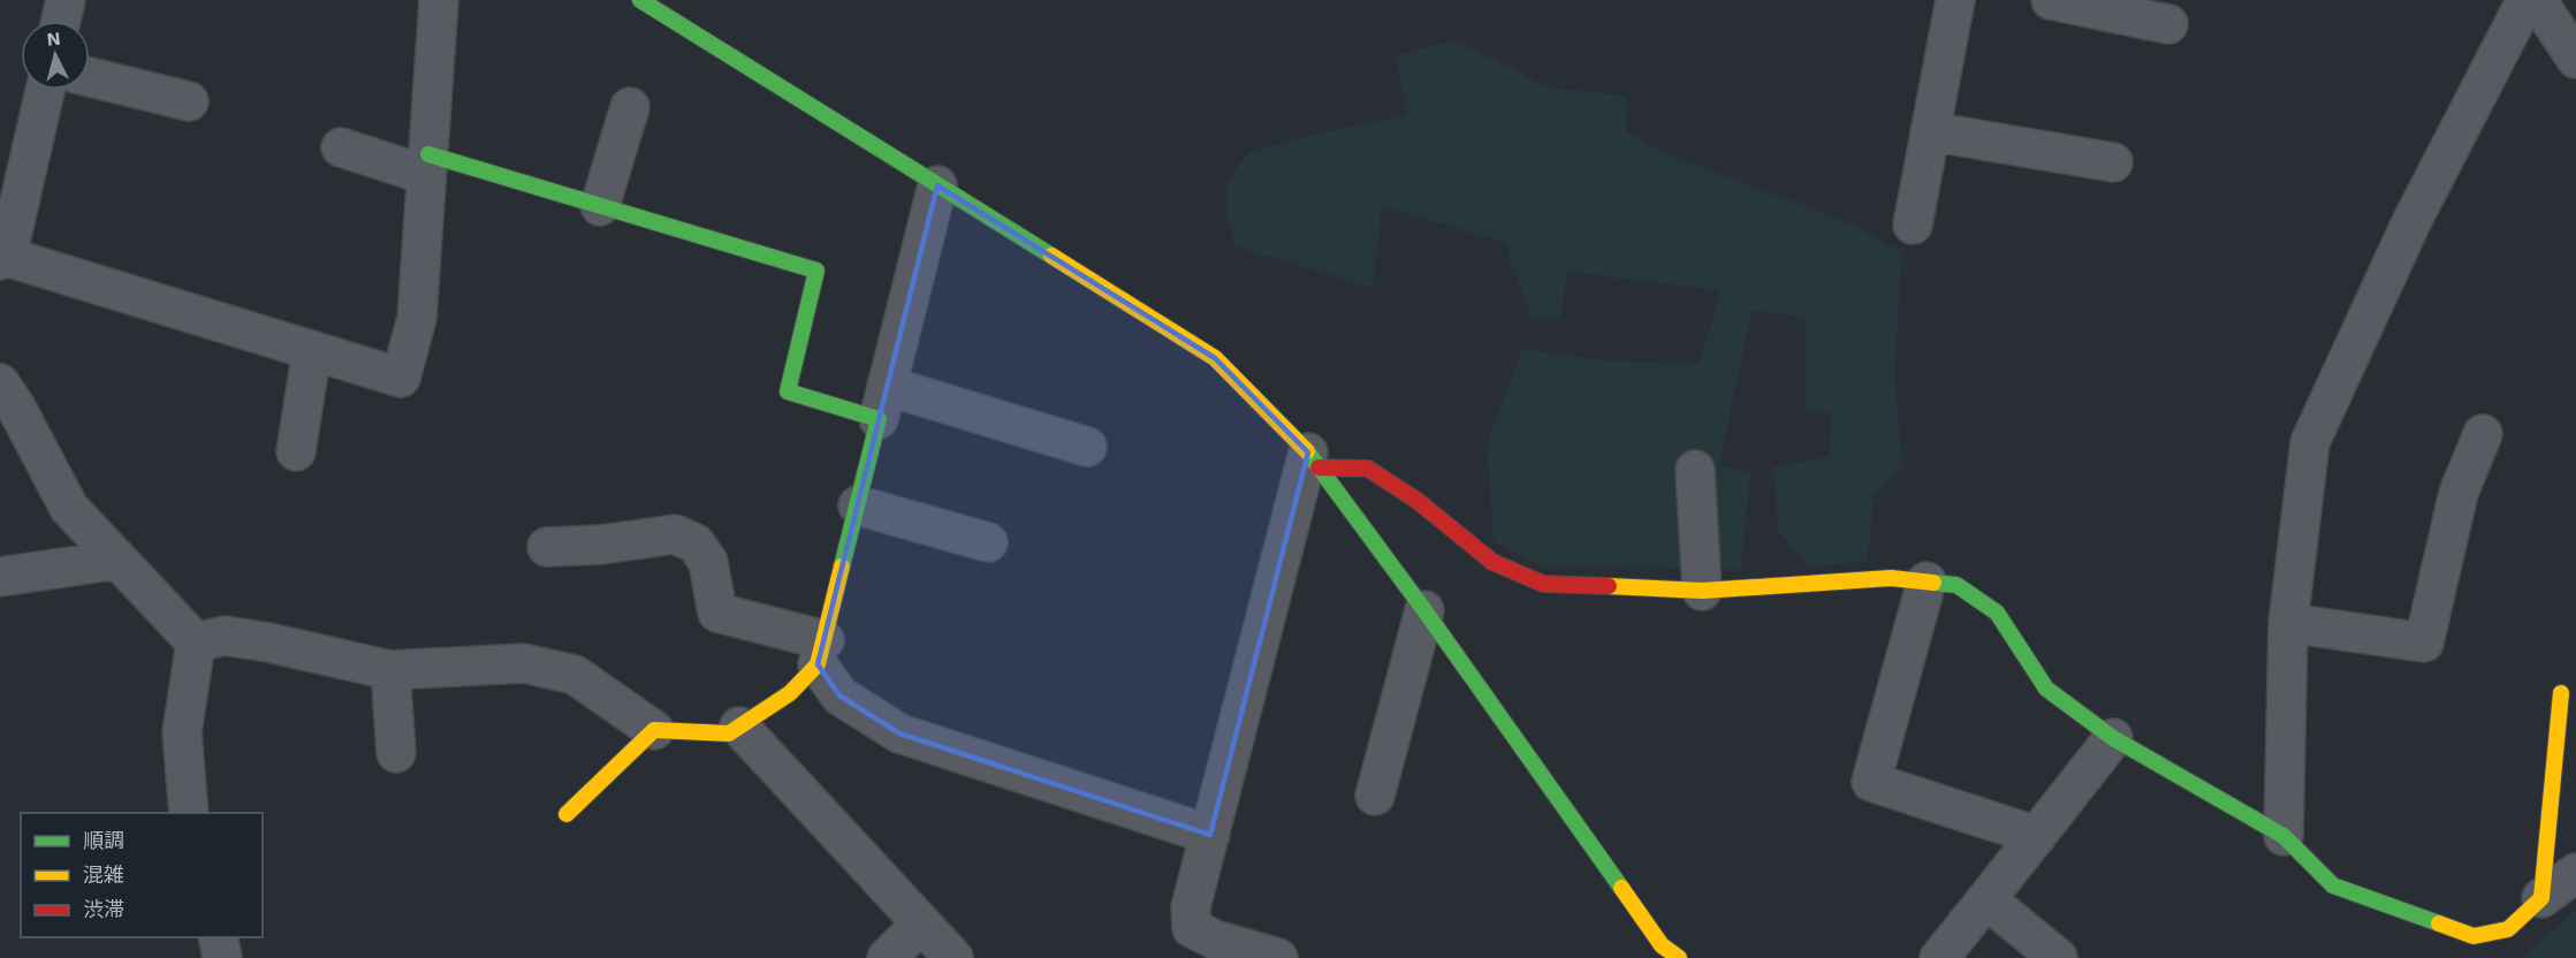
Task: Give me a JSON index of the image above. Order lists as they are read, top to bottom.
{
  "legend": ["順調", "混雑", "渋滞"],
  "north": "top"
}
